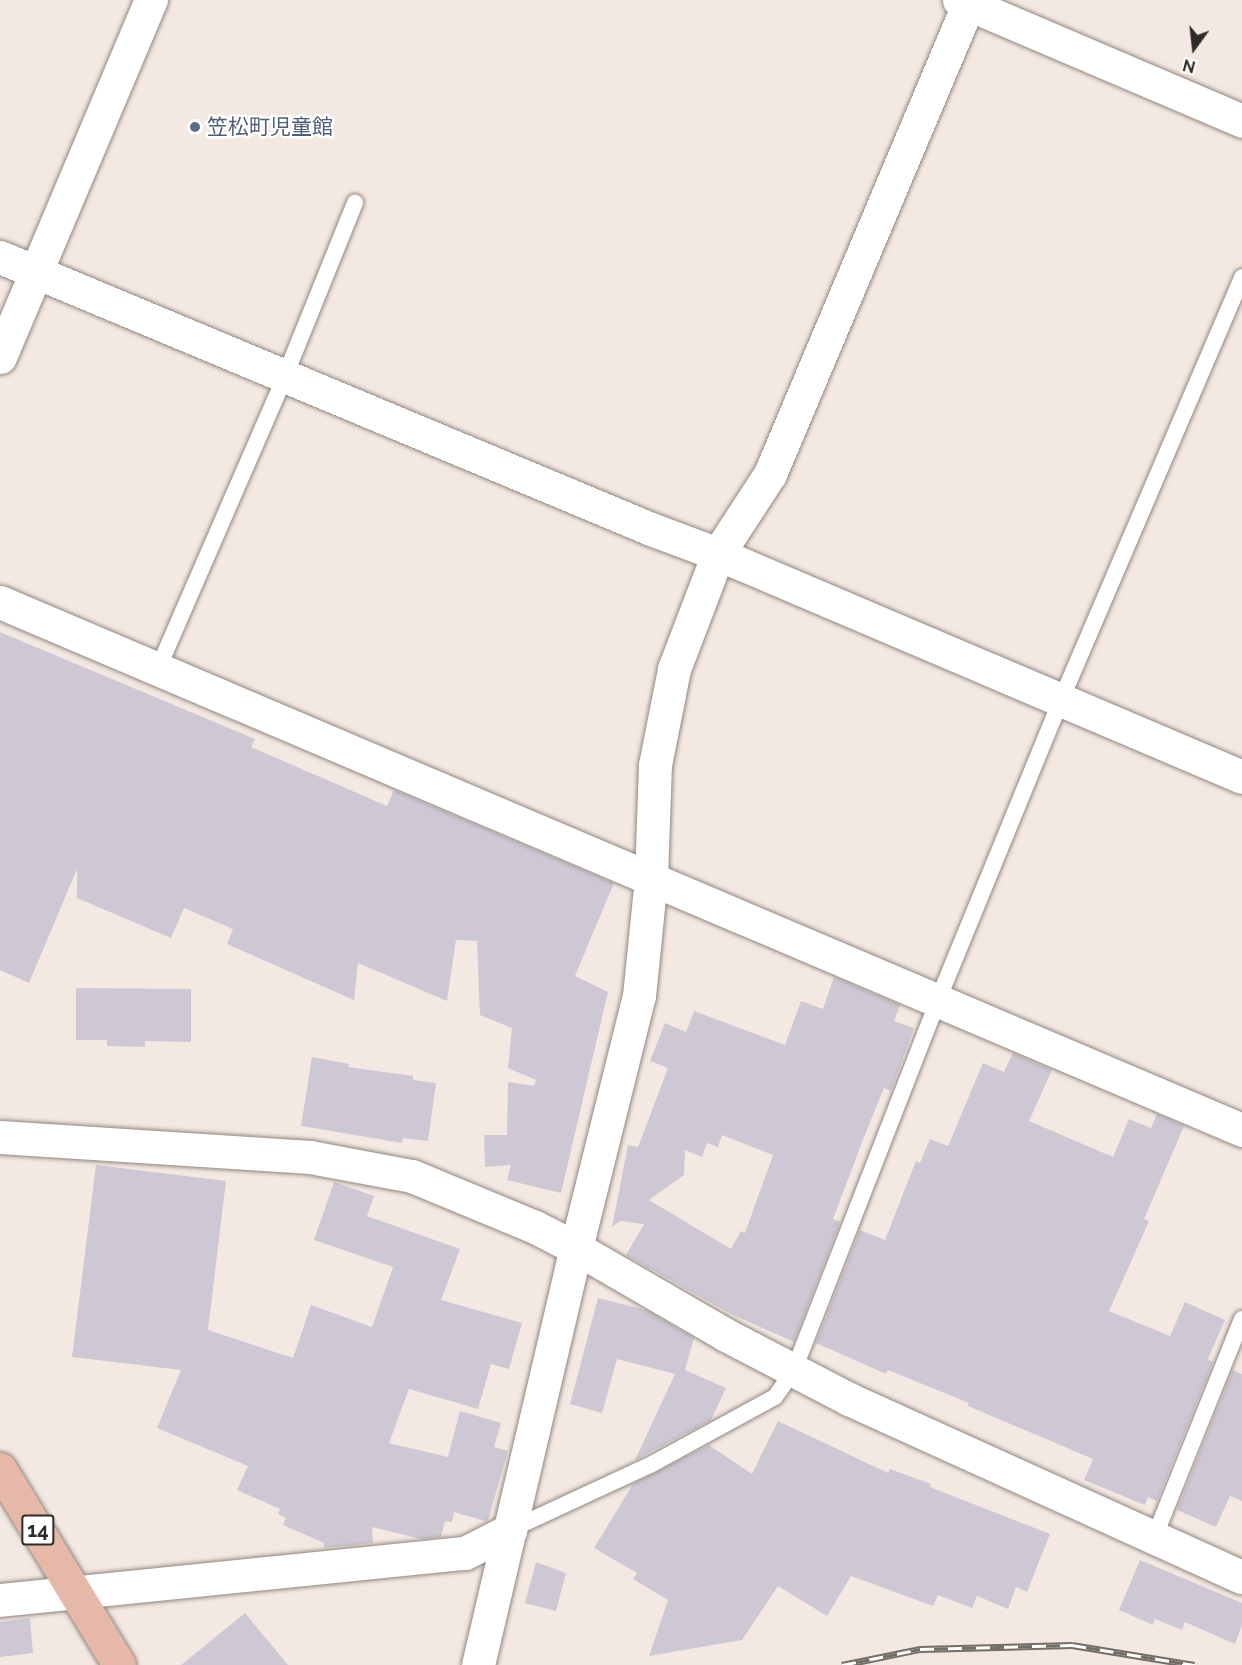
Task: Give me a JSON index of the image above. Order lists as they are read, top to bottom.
{
  "streets": {
    "main road": ["14"]
  },
  "places": ["笠松町児童館"],
  "north": "bottom"
}
